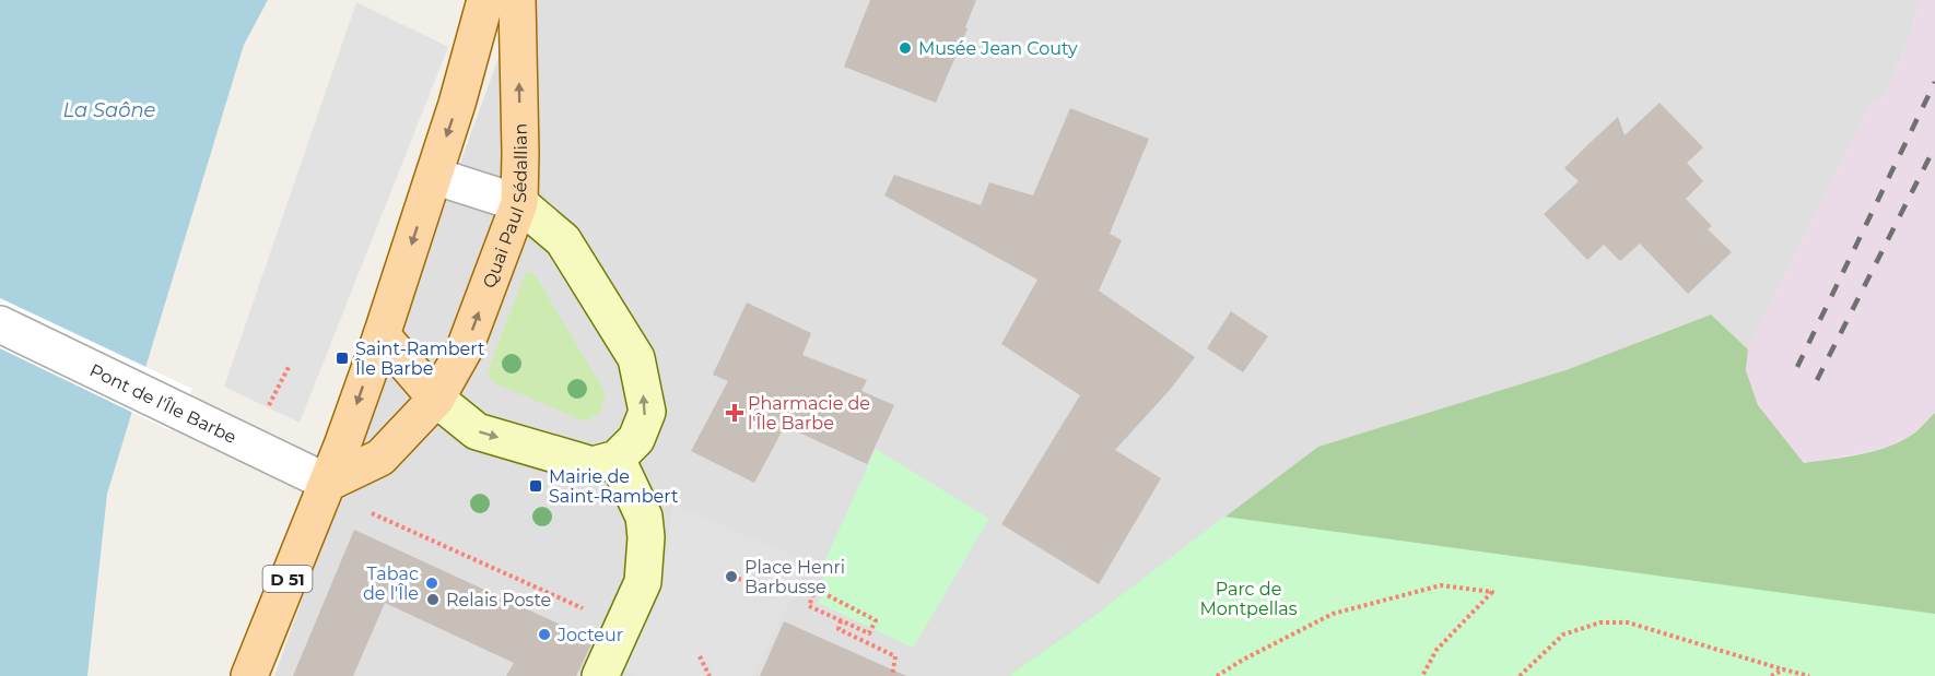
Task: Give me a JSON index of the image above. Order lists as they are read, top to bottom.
{
  "streets": {
    "main road": ["Quai Paul Sédallian", "D 51"],
    "street": ["Pont de l'Île Barbe"]
  },
  "crossings": [
    ["Quai Paul Sédallian", "Pont de l'Île Barbe"],
    ["Quai Paul Sédallian", "D 51"],
    ["Pont de l'Île Barbe", "D 51"]
  ],
  "water": ["La Saône"],
  "parks": ["Parc de Montpellas"],
  "places": {
    "other": [
      "Musée Jean Couty",
      "Place Henri Barbusse",
      "Tabac de l'Île",
      "Relais Poste",
      "Jocteur"
    ],
    "transit": ["Saint-Rambert Île Barbe", "Mairie de Saint-Rambert"],
    "health": ["Pharmacie de l'Île Barbe"]
  }
}
